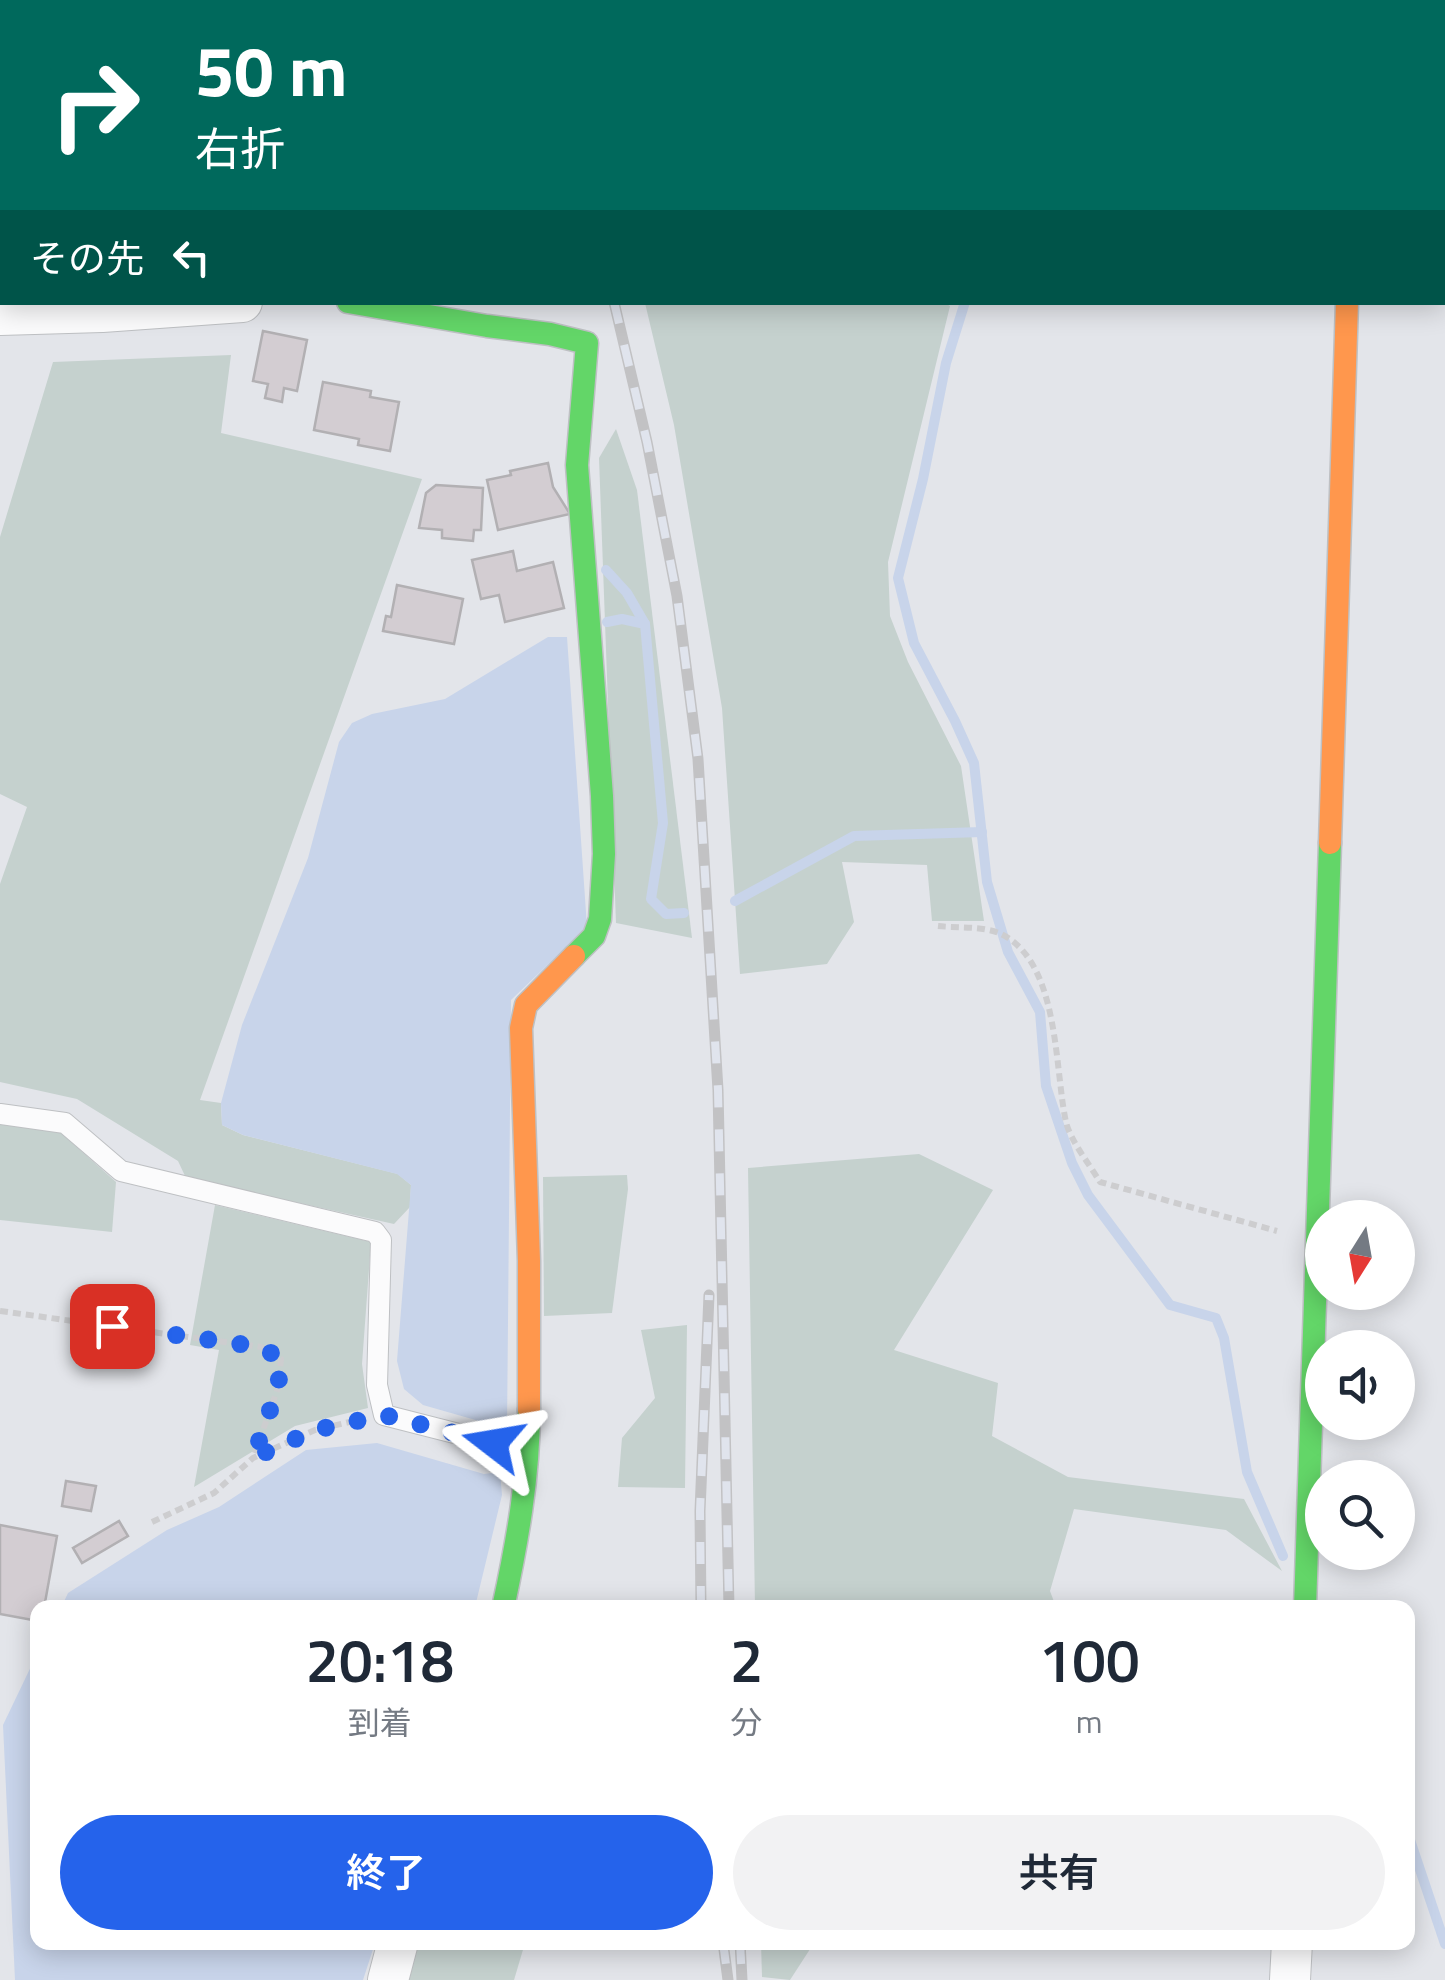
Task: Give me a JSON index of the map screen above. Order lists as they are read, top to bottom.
{
  "north": "bottom",
  "page": {
    "turn": ["50 m", "右折"],
    "then": "その先",
    "eta": [
      "20:18",
      "到着",
      "2",
      "分",
      "100",
      "m"
    ],
    "buttons": ["終了", "共有"]
  }
}
